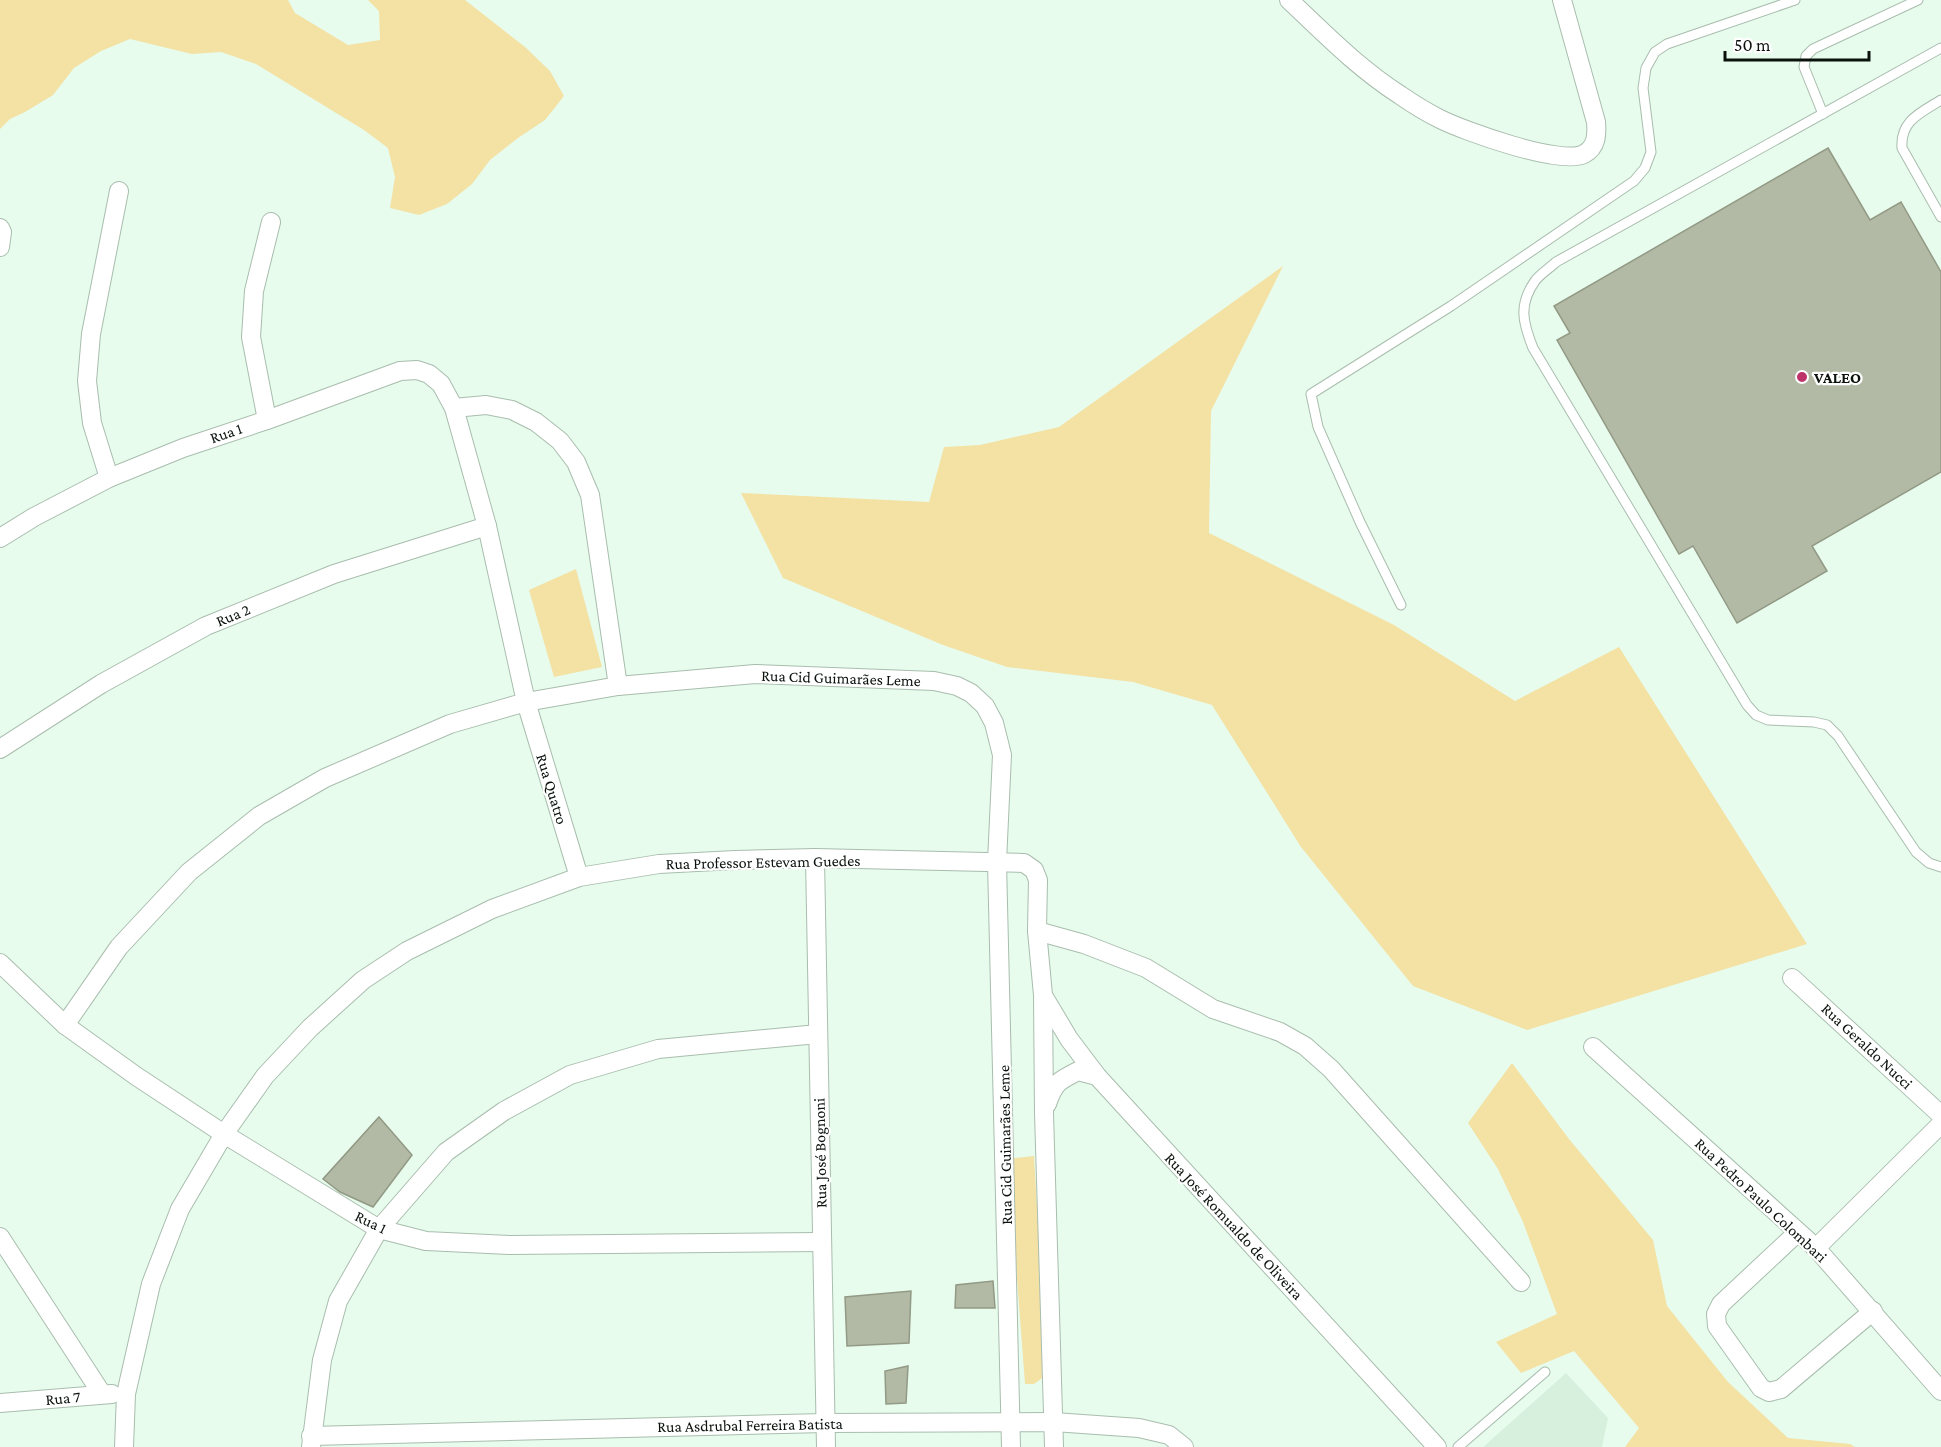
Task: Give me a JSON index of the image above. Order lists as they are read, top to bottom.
{
  "streets": {
    "street": [
      "Rua 1",
      "Rua 2",
      "Rua Cid Guimarães Leme",
      "Rua Quatro",
      "Rua Professor Estevam Guedes",
      "Rua Geraldo Nucci",
      "Rua José Bognoni",
      "Rua Pedro Paulo Colombari",
      "Rua José Romualdo de Oliveira",
      "Rua 7",
      "Rua Asdrubal Ferreira Batista"
    ]
  },
  "crossings": [
    ["Rua 1", "Rua Cid Guimarães Leme"],
    ["Rua 1", "Rua Quatro"],
    ["Rua 1", "Rua Professor Estevam Guedes"],
    ["Rua 1", "Rua José Bognoni"],
    ["Rua 2", "Rua Quatro"],
    ["Rua Cid Guimarães Leme", "Rua Quatro"],
    ["Rua Cid Guimarães Leme", "Rua Professor Estevam Guedes"],
    ["Rua Cid Guimarães Leme", "Rua Asdrubal Ferreira Batista"],
    ["Rua Quatro", "Rua Professor Estevam Guedes"],
    ["Rua Professor Estevam Guedes", "Rua José Bognoni"],
    ["Rua Professor Estevam Guedes", "Rua 7"],
    ["Rua José Bognoni", "Rua Asdrubal Ferreira Batista"]
  ],
  "places": ["VALEO"],
  "scale_bar": "50 m"
}
